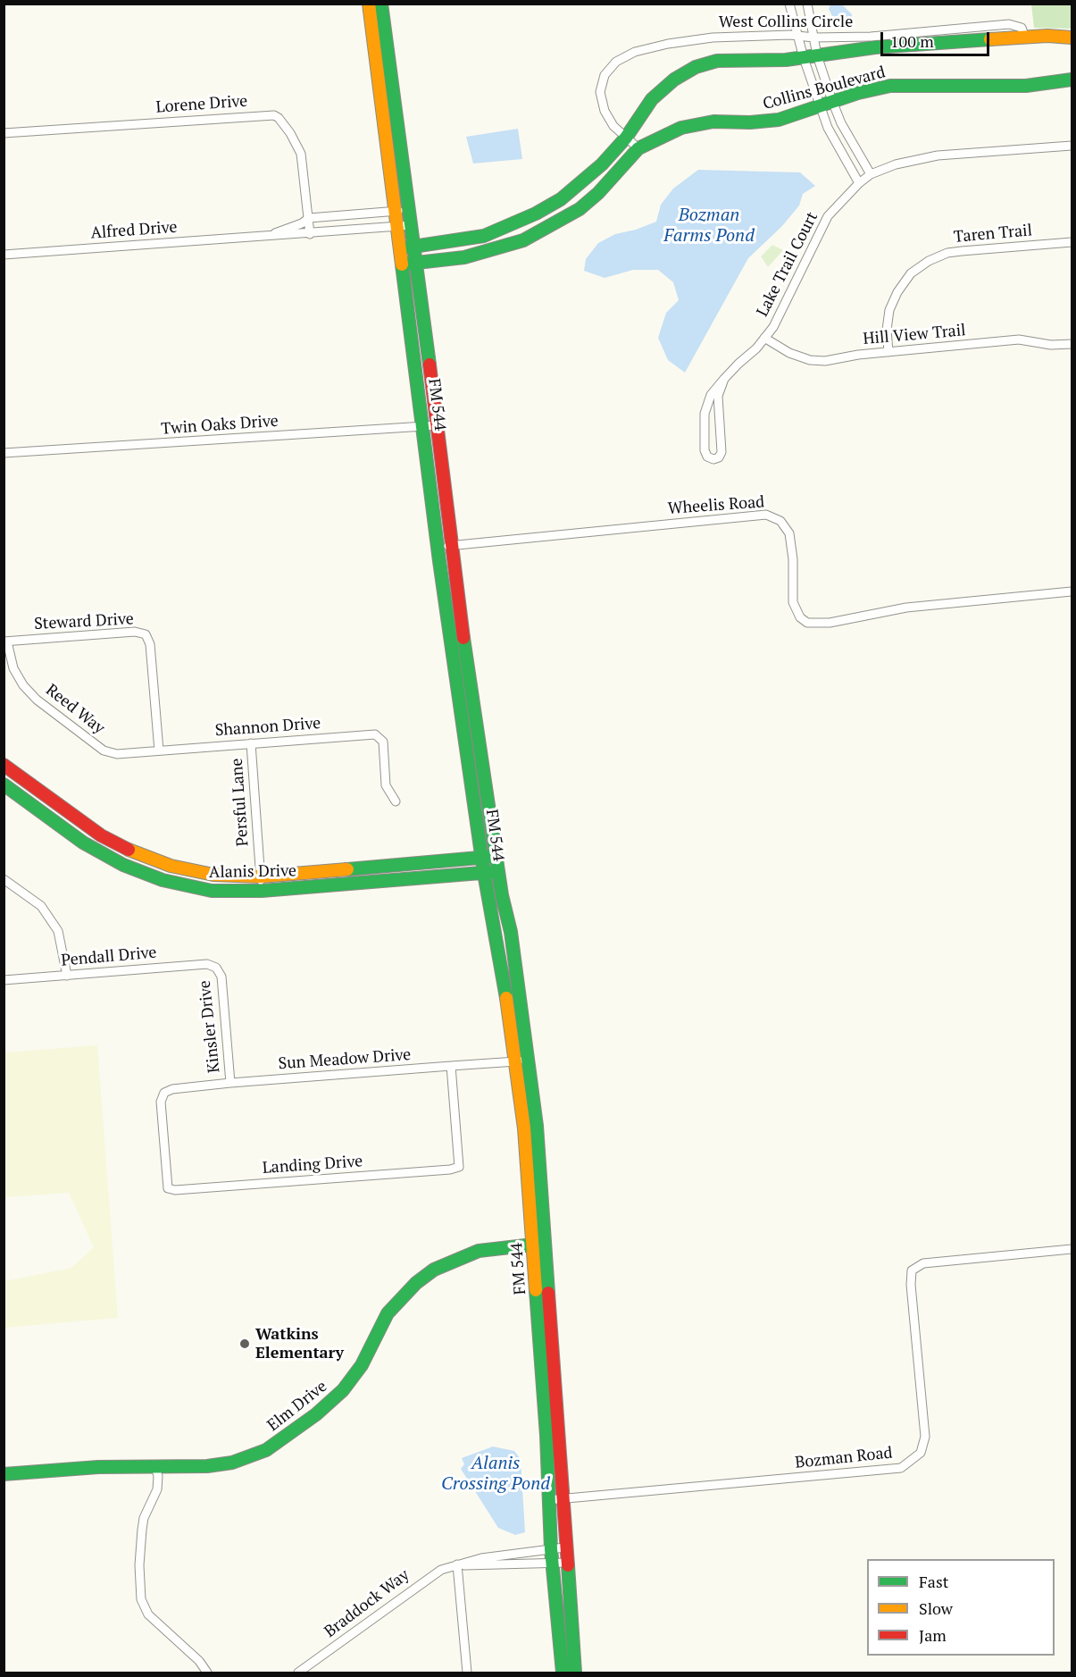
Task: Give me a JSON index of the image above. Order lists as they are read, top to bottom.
{
  "streets": {
    "main road": [
      "Collins Boulevard",
      "FM 544",
      "Alanis Drive",
      "Elm Drive"
    ],
    "street": [
      "West Collins Circle",
      "Lorene Drive",
      "Alfred Drive",
      "Taren Trail",
      "Lake Trail Court",
      "Hill View Trail",
      "Twin Oaks Drive",
      "Wheelis Road",
      "Steward Drive",
      "Reed Way",
      "Shannon Drive",
      "Persful Lane",
      "Pendall Drive",
      "Kinsler Drive",
      "Sun Meadow Drive",
      "Landing Drive",
      "Bozman Road",
      "Braddock Way"
    ]
  },
  "crossings": [
    ["West Collins Circle", "Collins Boulevard"],
    ["Collins Boulevard", "FM 544"],
    ["Lorene Drive", "Alfred Drive"],
    ["Alfred Drive", "FM 544"],
    ["Taren Trail", "Hill View Trail"],
    ["Lake Trail Court", "Hill View Trail"],
    ["FM 544", "Twin Oaks Drive"],
    ["FM 544", "Wheelis Road"],
    ["FM 544", "Alanis Drive"],
    ["FM 544", "Sun Meadow Drive"],
    ["FM 544", "Elm Drive"],
    ["FM 544", "Bozman Road"],
    ["FM 544", "Braddock Way"],
    ["Steward Drive", "Reed Way"],
    ["Steward Drive", "Shannon Drive"],
    ["Reed Way", "Shannon Drive"],
    ["Shannon Drive", "Persful Lane"],
    ["Persful Lane", "Alanis Drive"],
    ["Pendall Drive", "Kinsler Drive"],
    ["Kinsler Drive", "Sun Meadow Drive"],
    ["Sun Meadow Drive", "Landing Drive"]
  ],
  "water": ["Bozman Farms Pond", "Alanis Crossing Pond"],
  "places": ["Watkins Elementary"],
  "legend": ["Fast", "Slow", "Jam"],
  "scale_bar": "100 m"
}
